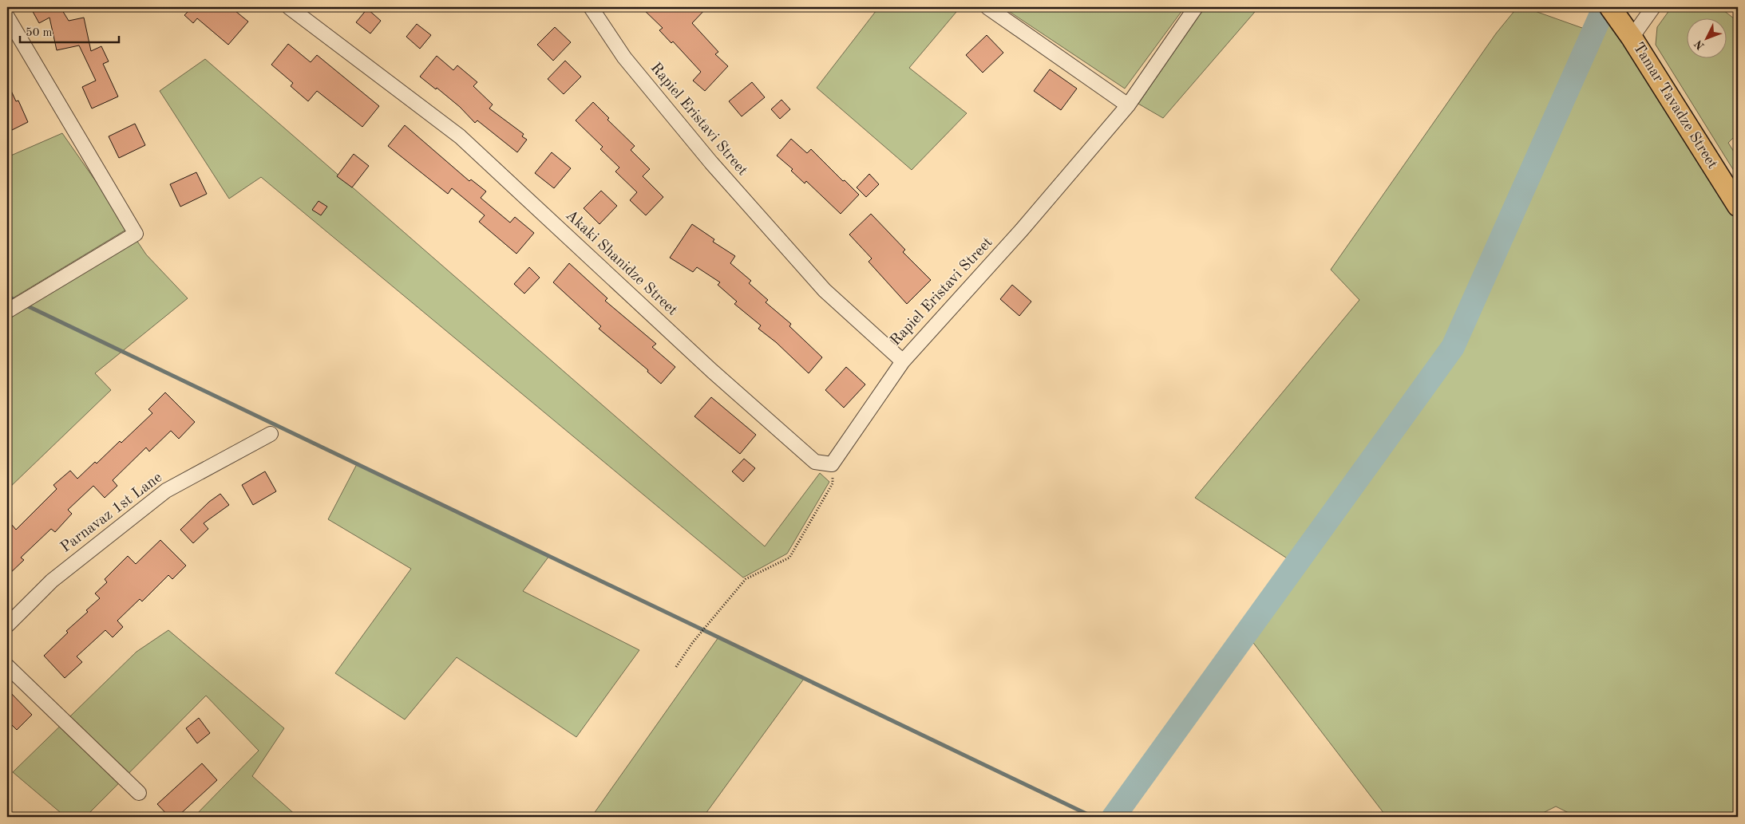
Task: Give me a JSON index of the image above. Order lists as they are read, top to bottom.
{
  "streets": {
    "highway": ["Tamar Tavadze Street"],
    "street": ["Rapiel Eristavi Street", "Akaki Shanidze Street", "Parnavaz 1st Lane"]
  },
  "scale_bar": "50 m",
  "north": "bottom left"
}
